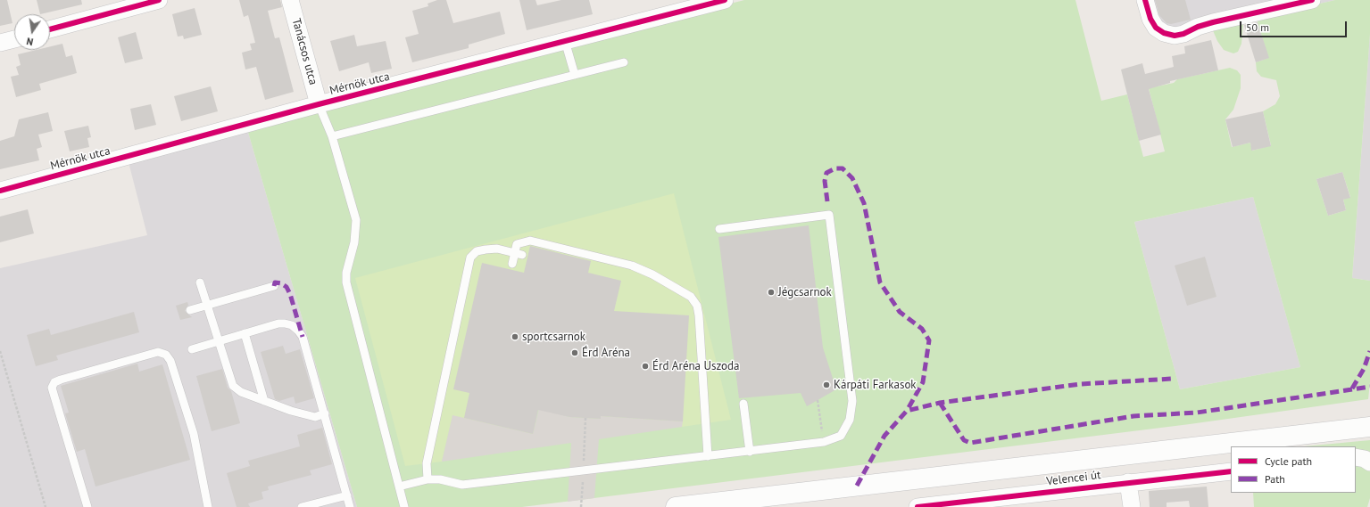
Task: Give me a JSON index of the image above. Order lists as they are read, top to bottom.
{
  "streets": {
    "main road": ["Velencei út"],
    "street": ["Tanácsos utca", "Mérnök utca"]
  },
  "crossings": [
    ["Tanácsos utca", "Mérnök utca"]
  ],
  "places": [
    "Jégcsarnok",
    "sportcsarnok",
    "Érd Aréna",
    "Érd Aréna Uszoda",
    "Kárpáti Farkasok"
  ],
  "legend": ["Cycle path", "Path"],
  "scale_bar": "50 m",
  "north": "bottom"
}
